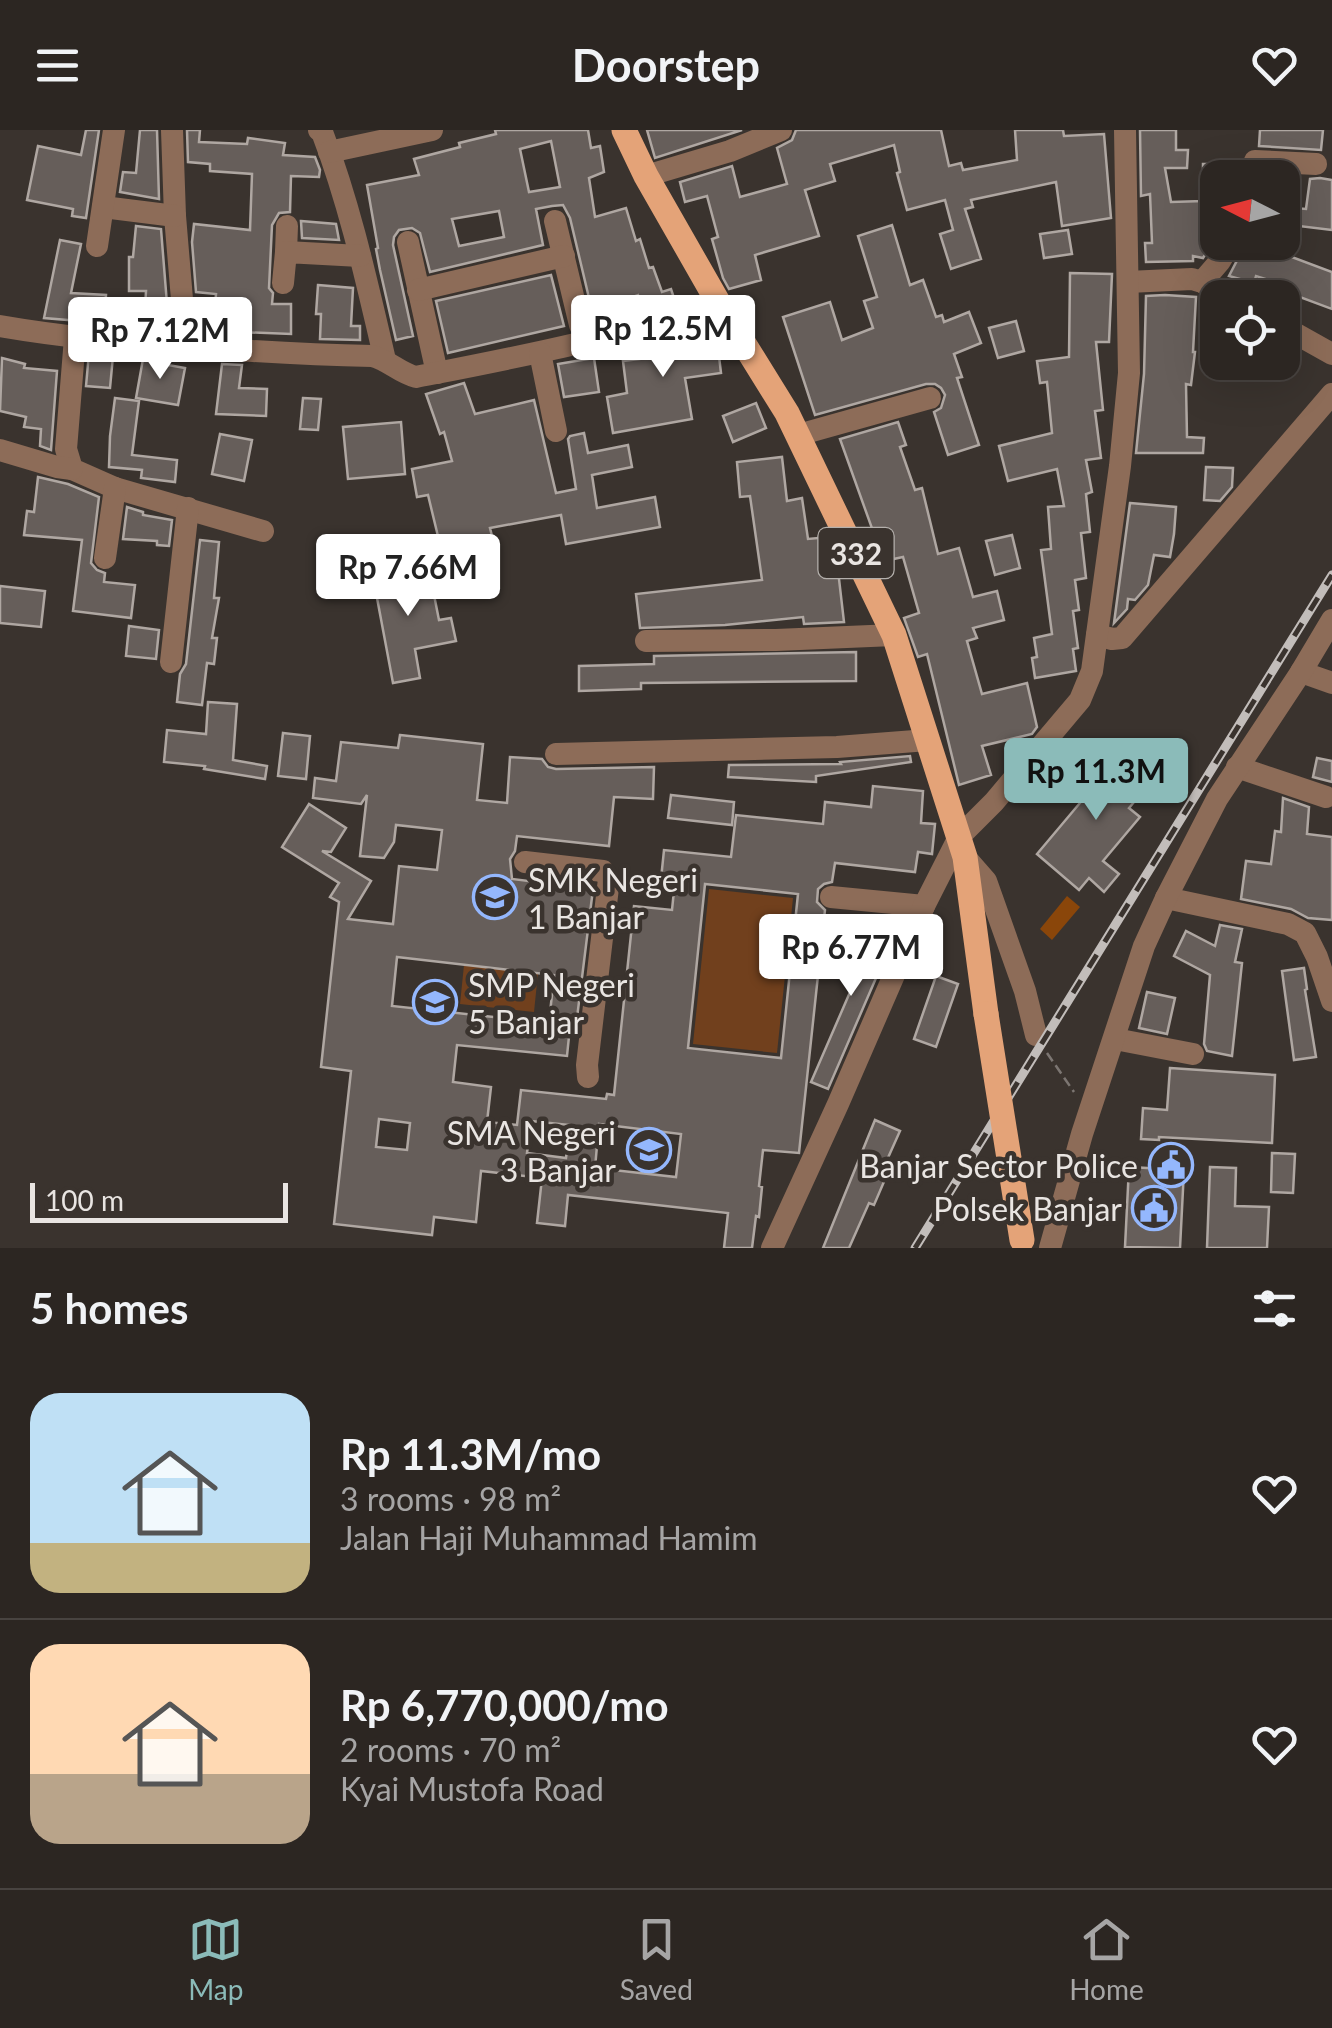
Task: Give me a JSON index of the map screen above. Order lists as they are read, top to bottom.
{
  "streets": {
    "main road": ["332"]
  },
  "places": {
    "school or university": ["SMK Negeri 1 Banjar", "SMP Negeri 5 Banjar", "SMA Negeri 3 Banjar"],
    "public building": ["Banjar Sector Police", "Polsek Banjar"]
  },
  "scale_bar": "100 m",
  "north": "left",
  "page": {
    "header": "Doorstep",
    "price": [
      "Rp 12.5M",
      "Rp 7.12M",
      "Rp 7.66M",
      "Rp 11.3M",
      "Rp 6.77M"
    ],
    "scale": "100 m",
    "heading": "5 homes",
    "list": [
      {
        "name": "Rp 11.3M/mo",
        "note": "3 rooms · 98 m² · Jalan Haji Muhammad Hamim"
      },
      {
        "name": "Rp 6,770,000/mo",
        "note": "2 rooms · 70 m² · Kyai Mustofa Road"
      }
    ],
    "tabs": ["Map", "Saved", "Home"]
  }
}
